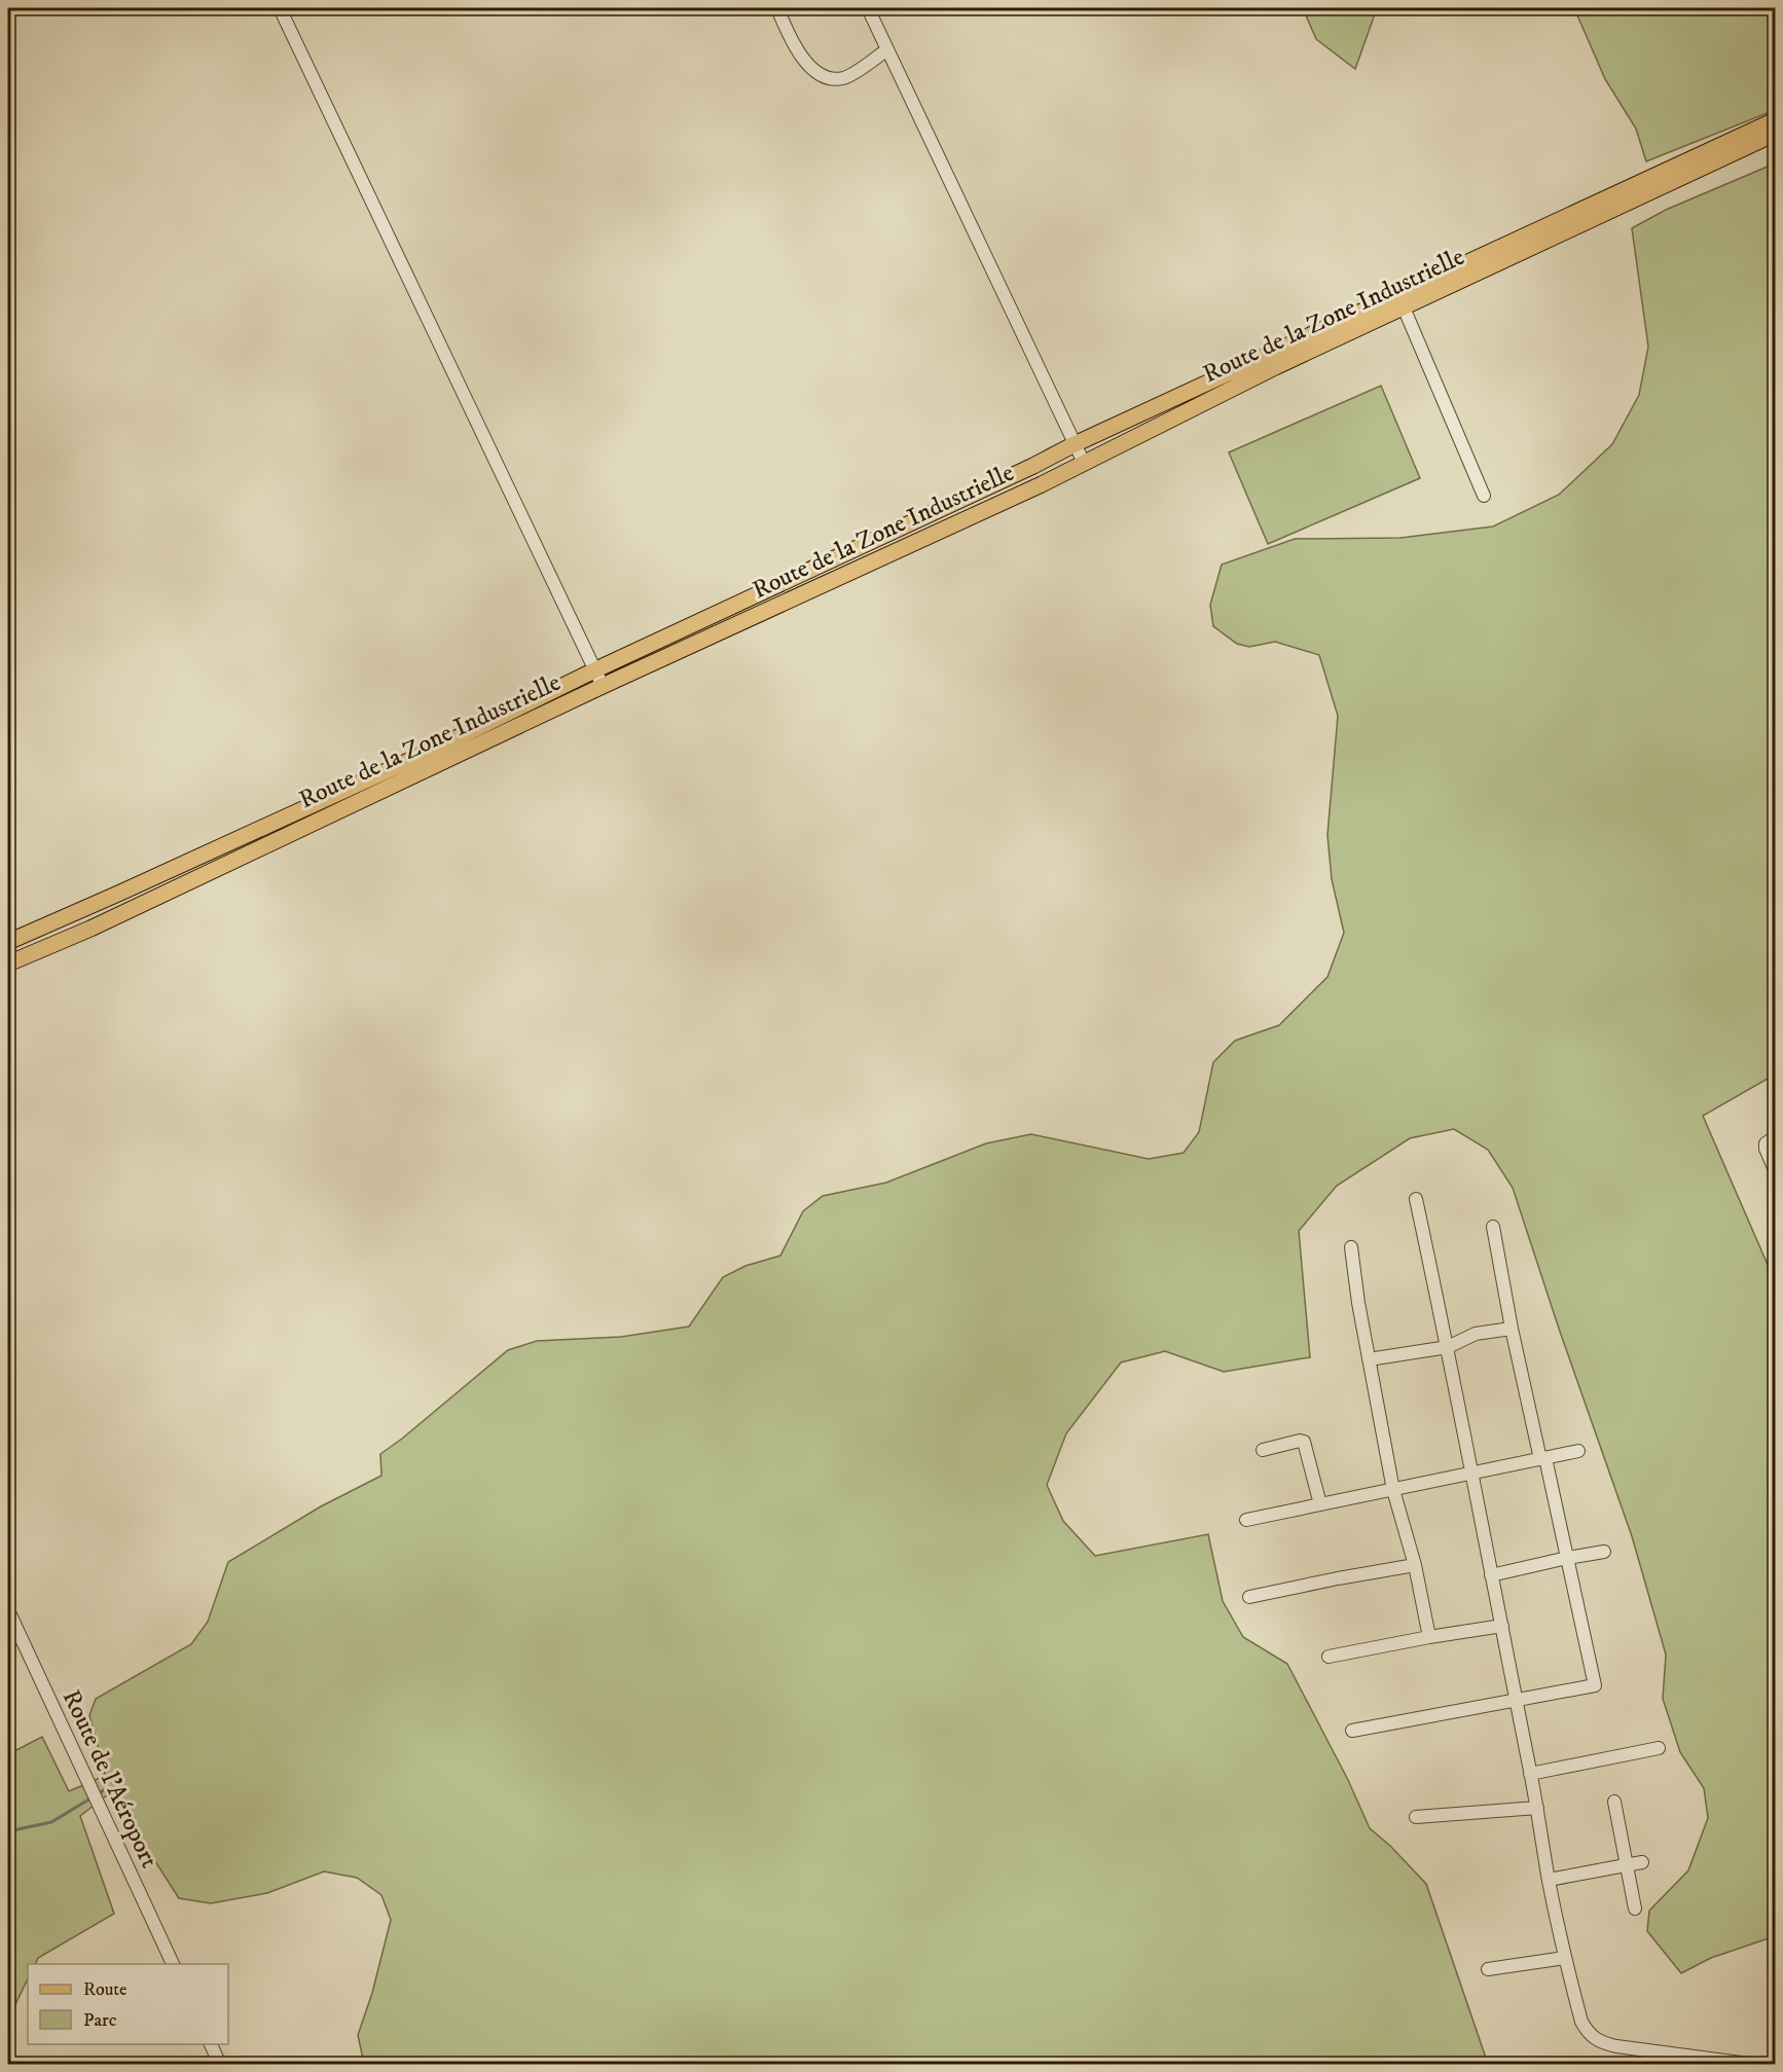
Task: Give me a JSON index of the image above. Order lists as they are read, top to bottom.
{
  "streets": {
    "main road": ["Route de la Zone Industrielle"],
    "street": ["Route de l'Aéroport"]
  },
  "legend": ["Route", "Parc"]
}
